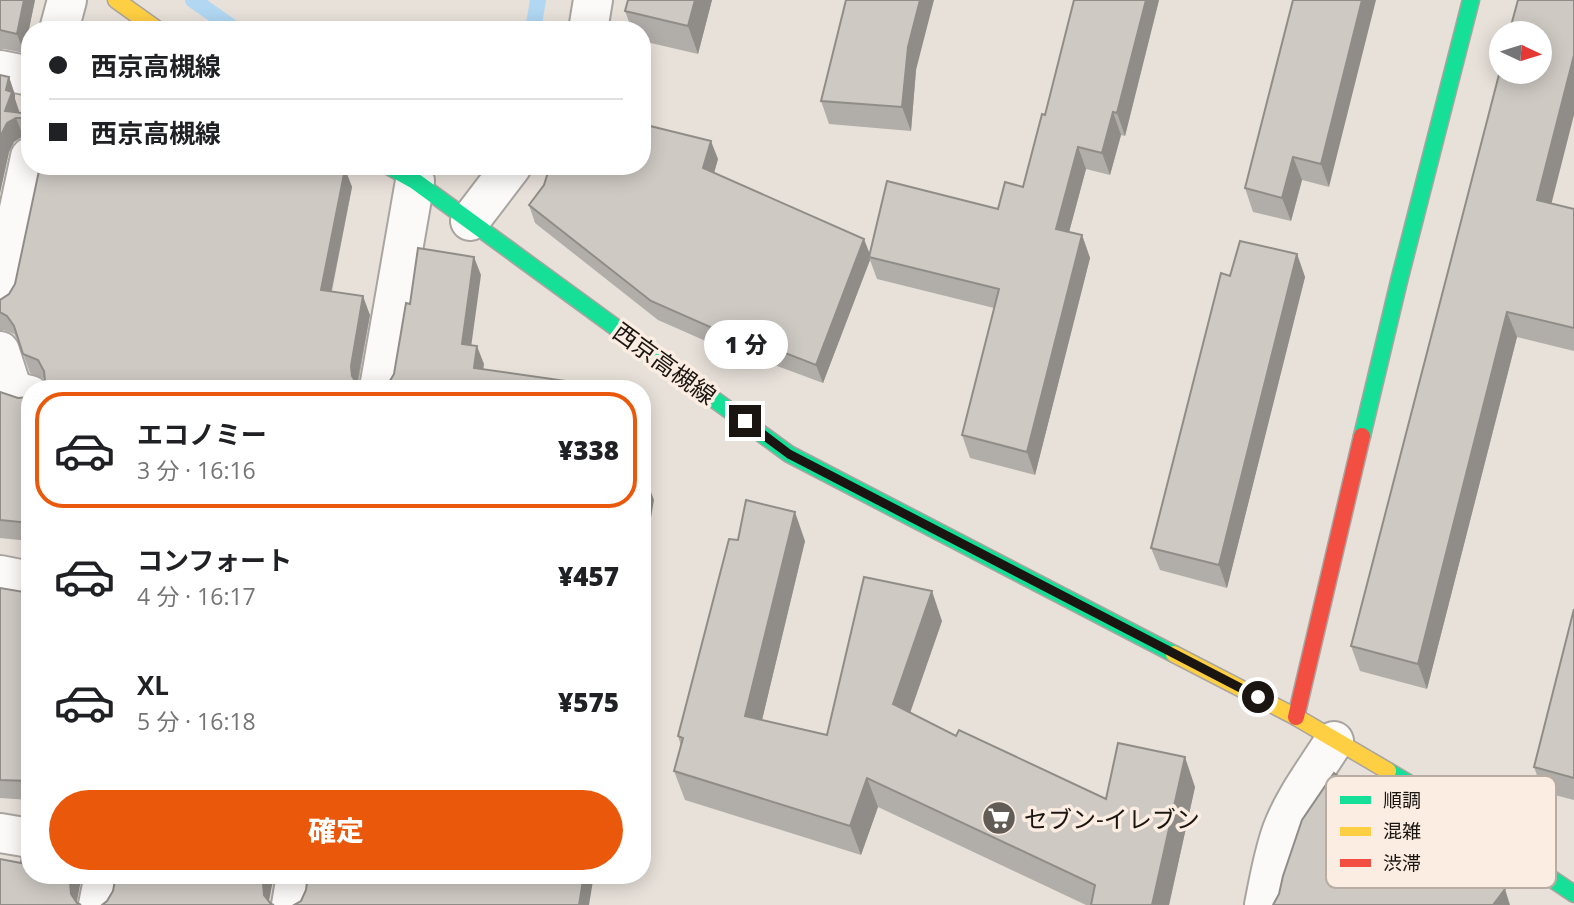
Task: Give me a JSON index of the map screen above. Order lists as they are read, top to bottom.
{
  "streets": {
    "main road": ["西京高槻線"]
  },
  "places": {
    "supermarket": ["セブン-イレブン"]
  },
  "legend": ["順調", "混雑", "渋滞"],
  "north": "right",
  "page": {
    "banner": ["西京高槻線", "西京高槻線"],
    "bubble": "1 分",
    "list": [
      {
        "name": "エコノミー",
        "note": "3 分 · 16:16",
        "value": "¥338"
      },
      {
        "name": "コンフォート",
        "note": "4 分 · 16:17",
        "value": "¥457"
      },
      {
        "name": "XL",
        "note": "5 分 · 16:18",
        "value": "¥575"
      }
    ],
    "buttons": "確定"
  }
}
